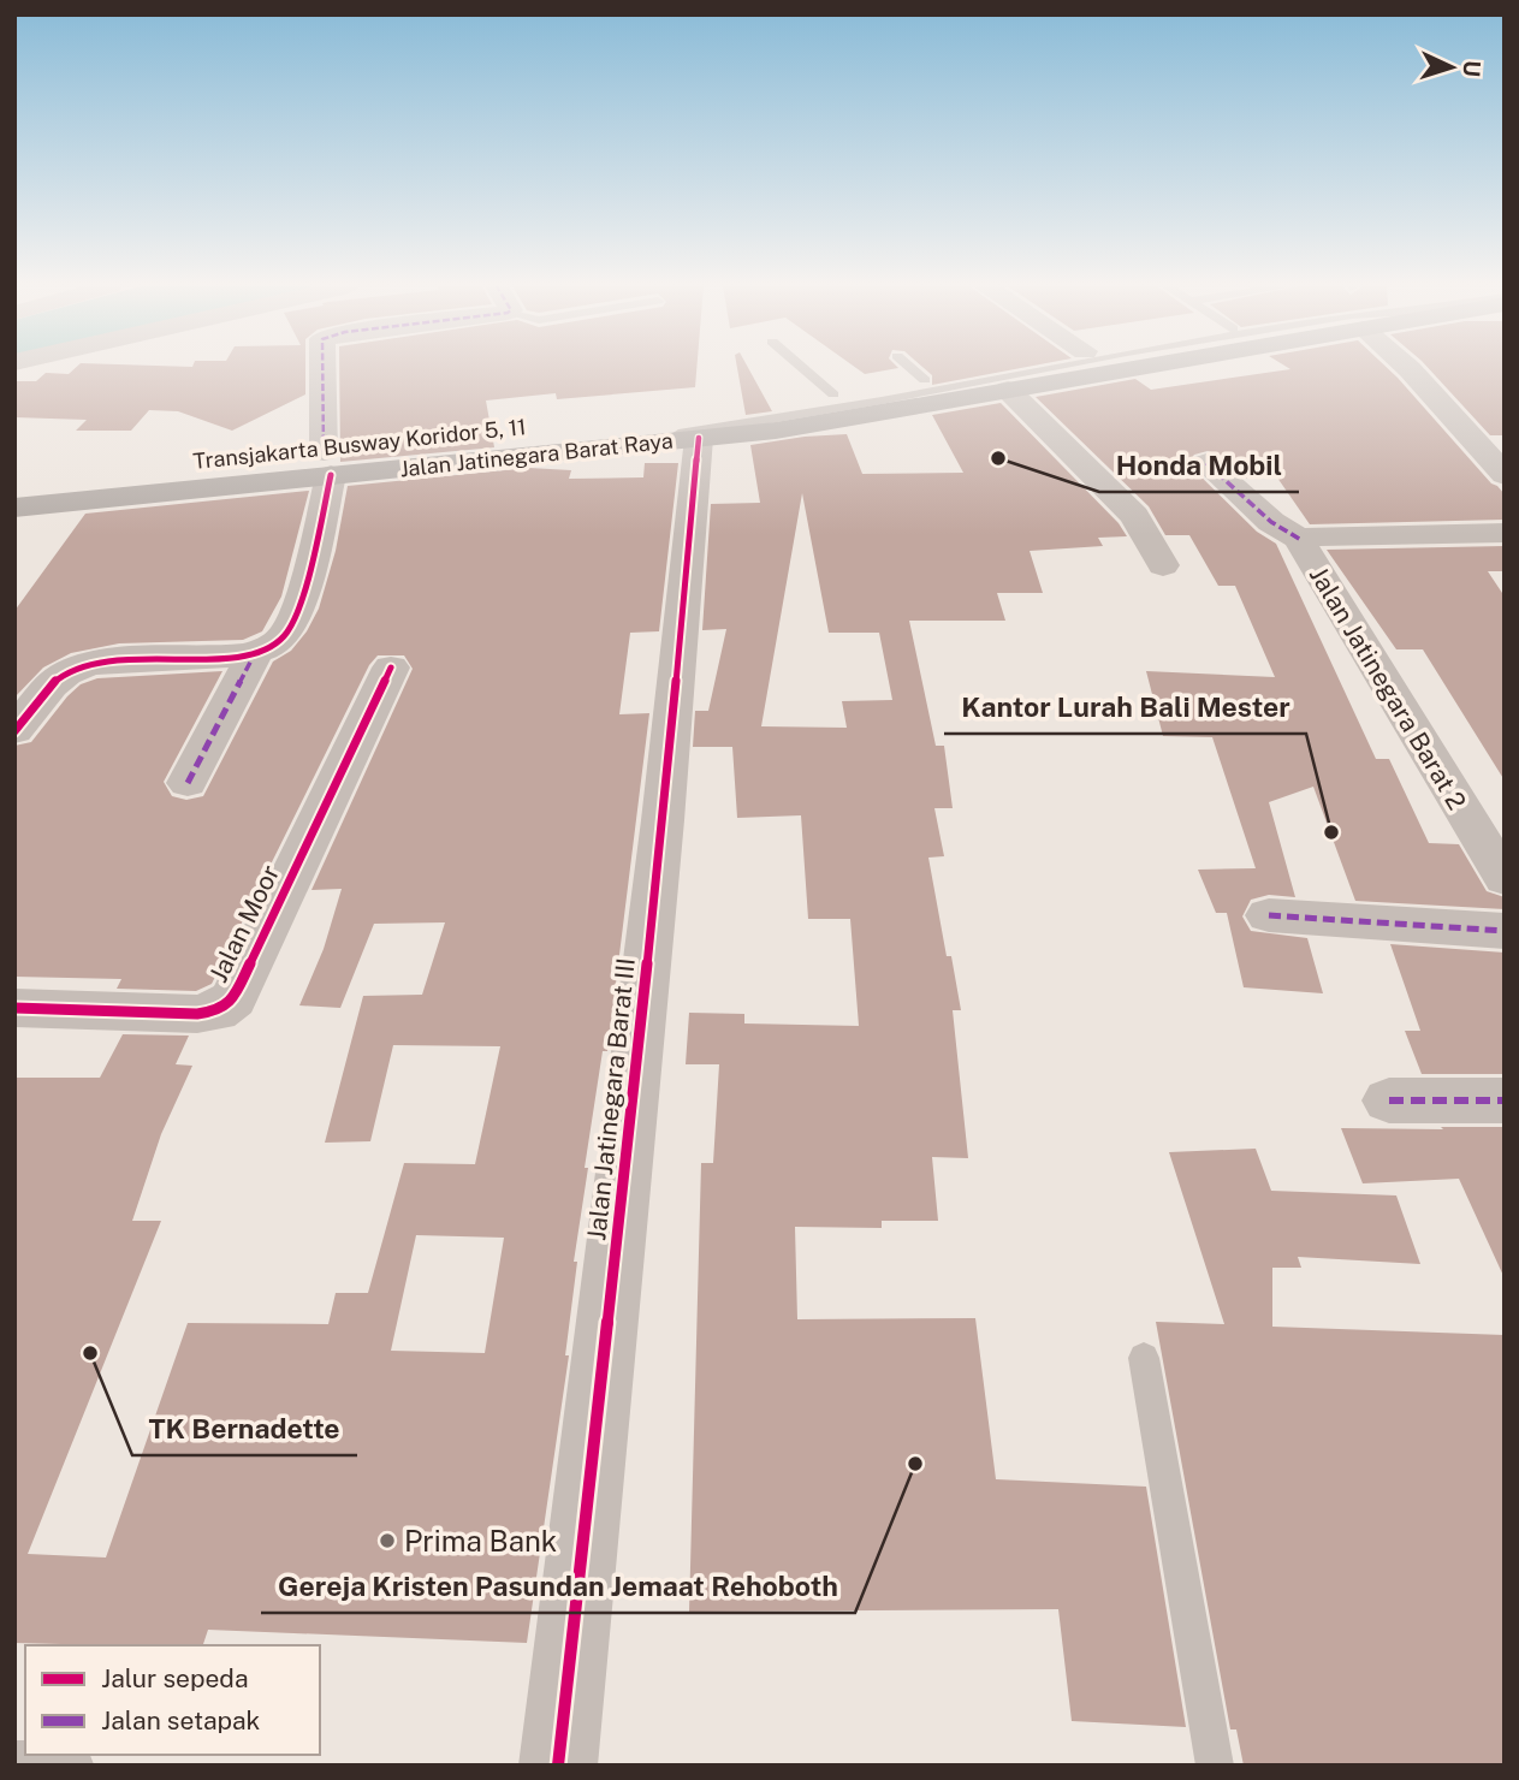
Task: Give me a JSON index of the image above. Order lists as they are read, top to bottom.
{
  "streets": {
    "main road": ["Jalan Jatinegara Barat Raya"],
    "street": ["Jalan Jatinegara Barat 2", "Jalan Moor", "Jalan Jatinegara Barat III"],
    "lane": ["Transjakarta Busway Koridor 5, 11"]
  },
  "crossings": [
    ["Jalan Jatinegara Barat Raya", "Jalan Jatinegara Barat III"]
  ],
  "places": [
    "Honda Mobil",
    "Kantor Lurah Bali Mester",
    "TK Bernadette",
    "Gereja Kristen Pasundan Jemaat Rehoboth",
    "Prima Bank"
  ],
  "legend": ["Jalur sepeda", "Jalan setapak"],
  "north": "right"
}
